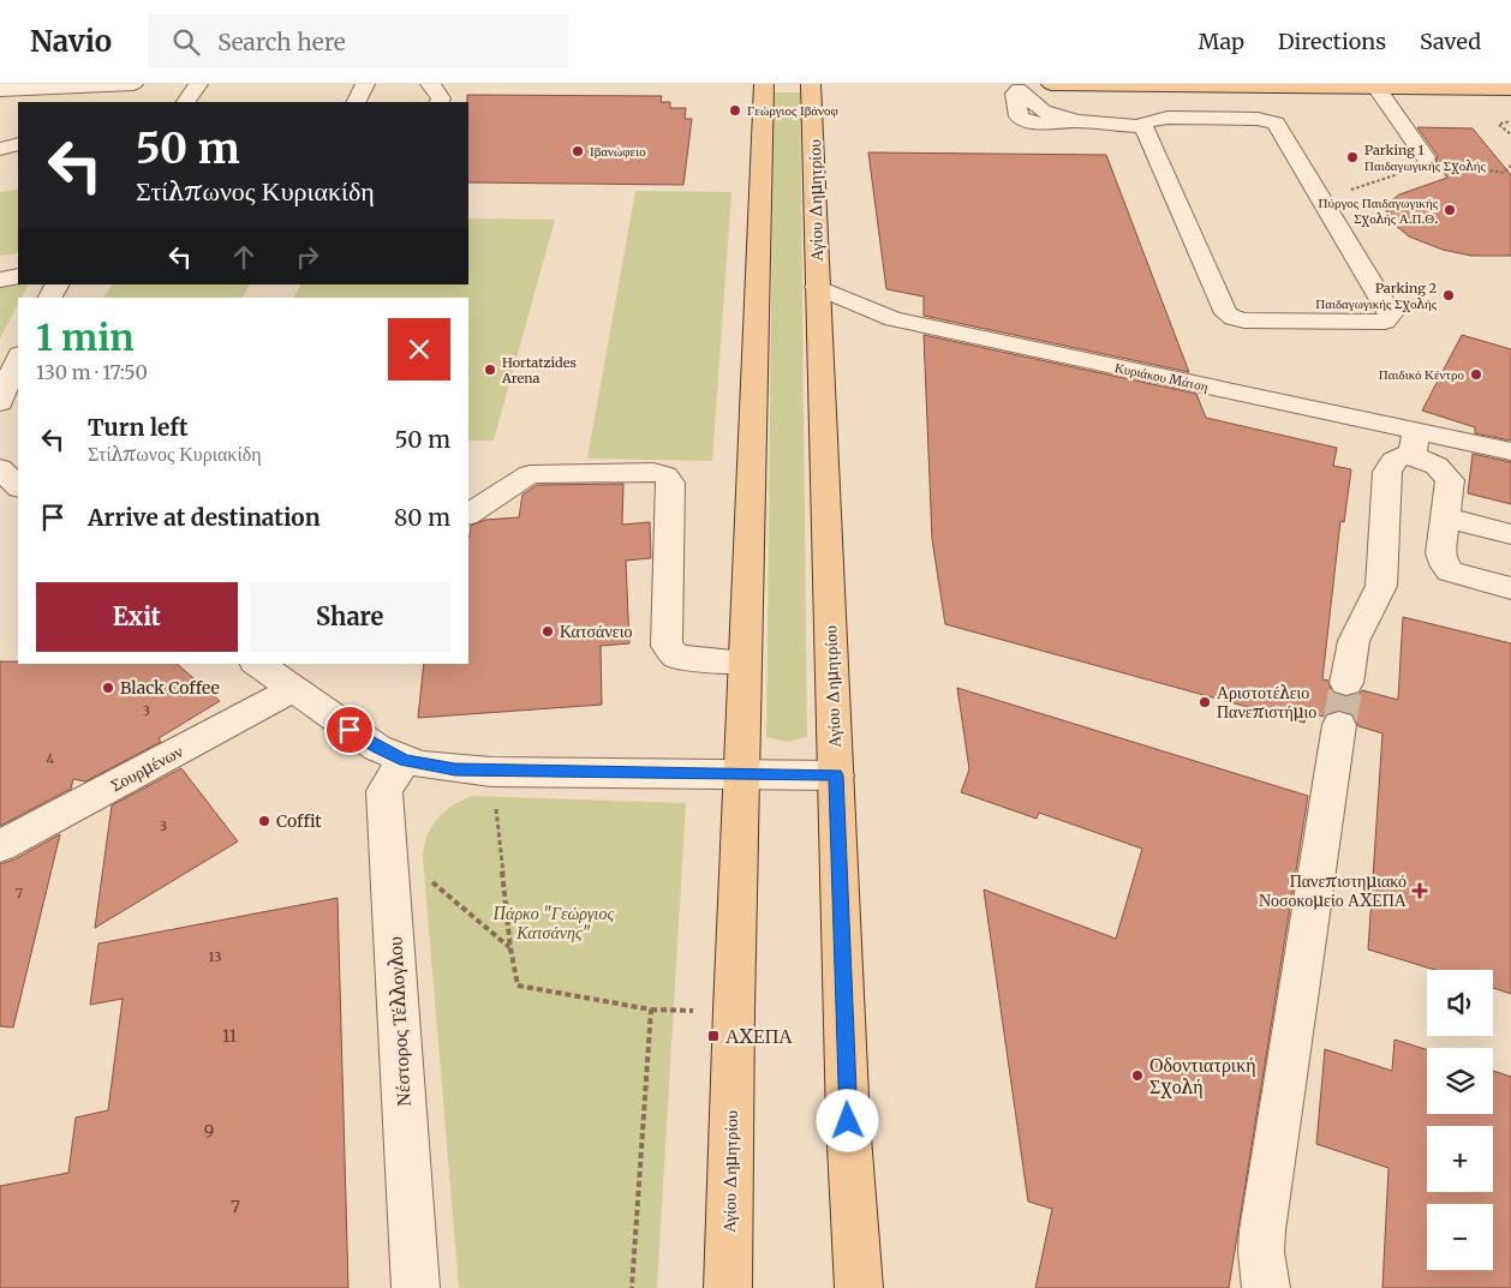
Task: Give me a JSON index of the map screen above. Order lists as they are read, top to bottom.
{
  "streets": {
    "main road": ["Αγίου Δημητρίου"],
    "street": ["Κυριάκου Μάτση", "Σουρμένων", "Νέστορος Τέλλογλου"]
  },
  "crossings": [
    ["Αγίου Δημητρίου", "Κυριάκου Μάτση"]
  ],
  "parks": ["Πάρκο \"Γεώργιος Κατσάνης\""],
  "places": {
    "other": [
      "Γεώργιος Ιβάνοφ",
      "Ιβανώφειο",
      "Parking 1 Παιδαγωγικής Σχολής",
      "Πύργος Παιδαγωγικής Σχολής Α.Π.Θ.",
      "Parking 2 Παιδαγωγικής Σχολής",
      "Hortatzides Arena",
      "Παιδικό Κέντρο",
      "Κατσάνειο",
      "Black Coffee",
      "Αριστοτέλειο Πανεπιστήμιο",
      "Coffit",
      "Οδοντιατρική Σχολή"
    ],
    "health": ["Πανεπιστημιακό Νοσοκομείο ΑΧΕΠΑ"],
    "transit": ["ΑΧΕΠΑ"]
  },
  "house_numbers": [
    "3",
    "4",
    "3",
    "7",
    "13",
    "11",
    "9",
    "7"
  ],
  "page": {
    "header": "Navio",
    "search": "Search here",
    "nav": ["Map", "Directions", "Saved"],
    "turn": ["50 m", "Στίλπωνος Κυριακίδη"],
    "heading": ["1 min", "130 m · 17:50"],
    "list": [
      {
        "name": "Turn left",
        "note": "Στίλπωνος Κυριακίδη",
        "value": "50 m"
      },
      {
        "name": "Arrive at destination",
        "value": "80 m"
      }
    ],
    "buttons": ["Exit", "Share"],
    "map_buttons": ["+", "−"]
  }
}
